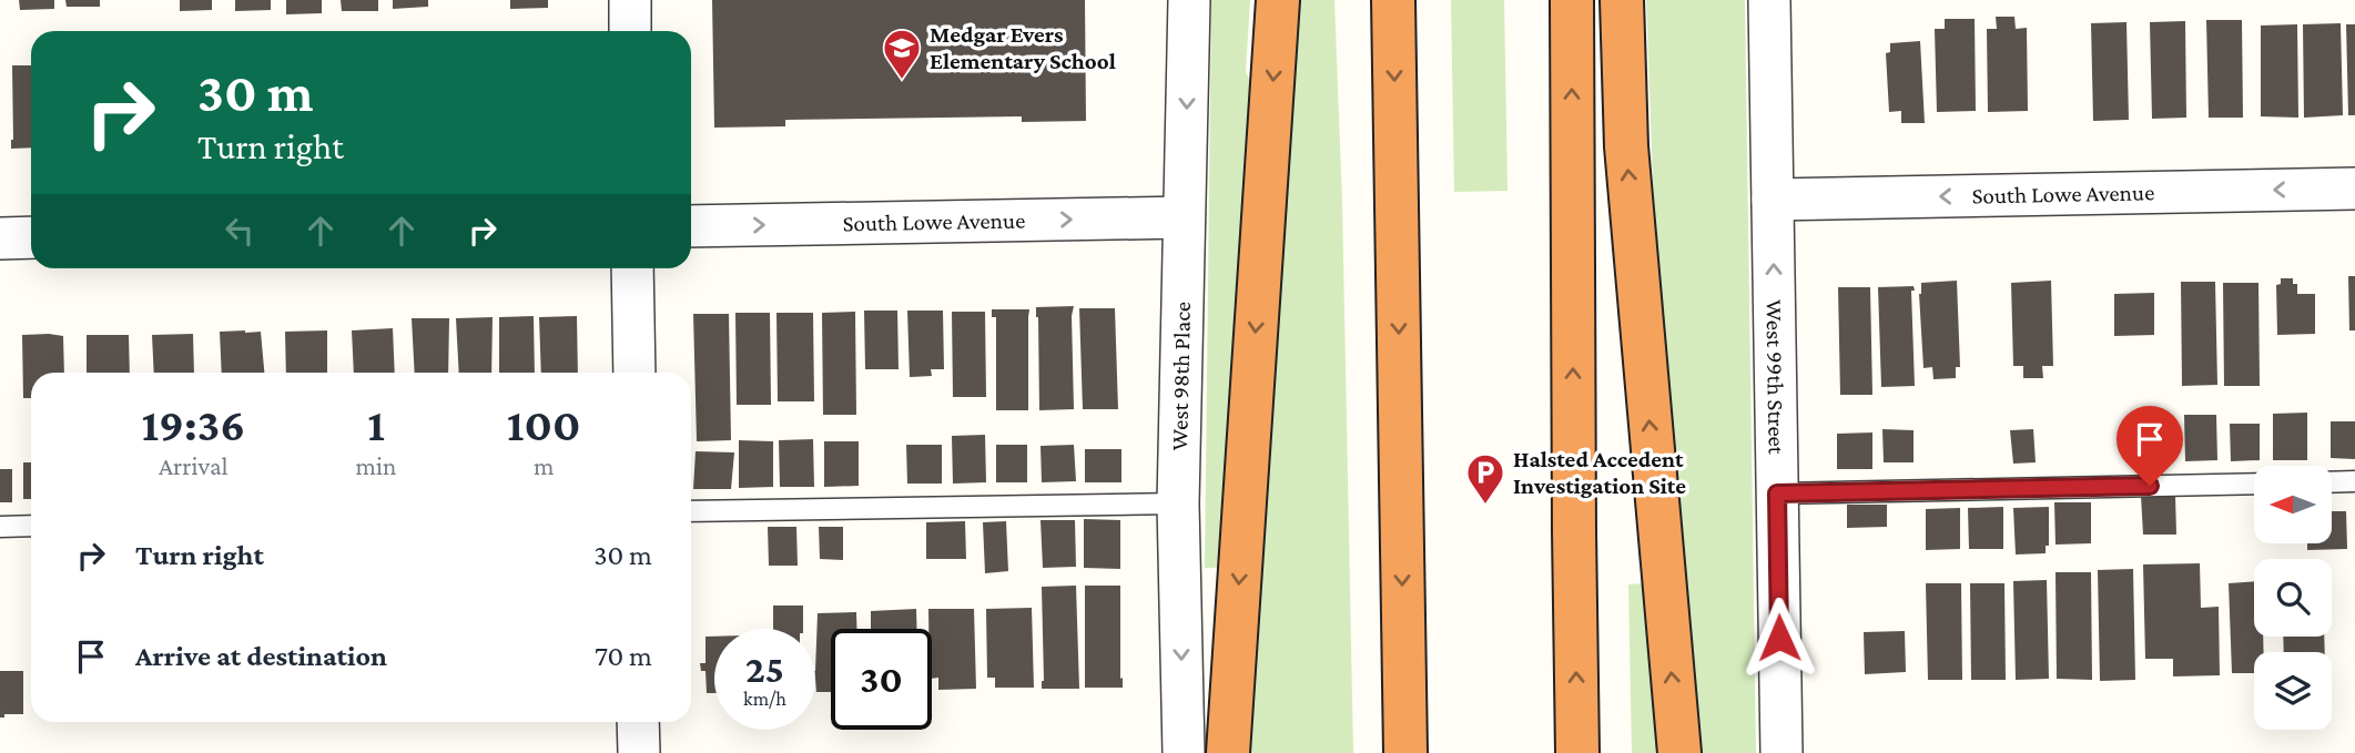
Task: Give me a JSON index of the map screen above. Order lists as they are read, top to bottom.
{
  "streets": {
    "street": ["South Lowe Avenue", "West 98th Place", "West 99th Street"]
  },
  "crossings": [
    ["South Lowe Avenue", "West 98th Place"],
    ["South Lowe Avenue", "West 99th Street"]
  ],
  "one_way": ["West 98th Place", "West 99th Street"],
  "places": {
    "school or university": ["Medgar Evers Elementary School"],
    "parking": ["Halsted Accedent Investigation Site"]
  },
  "north": "left",
  "page": {
    "turn": ["30 m", "Turn right"],
    "eta": [
      "19:36",
      "Arrival",
      "1",
      "min",
      "100",
      "m"
    ],
    "list": [
      {
        "name": "Turn right",
        "value": "30 m"
      },
      {
        "name": "Arrive at destination",
        "value": "70 m"
      }
    ],
    "speed": "25 km/h",
    "limit": "30"
  }
}
